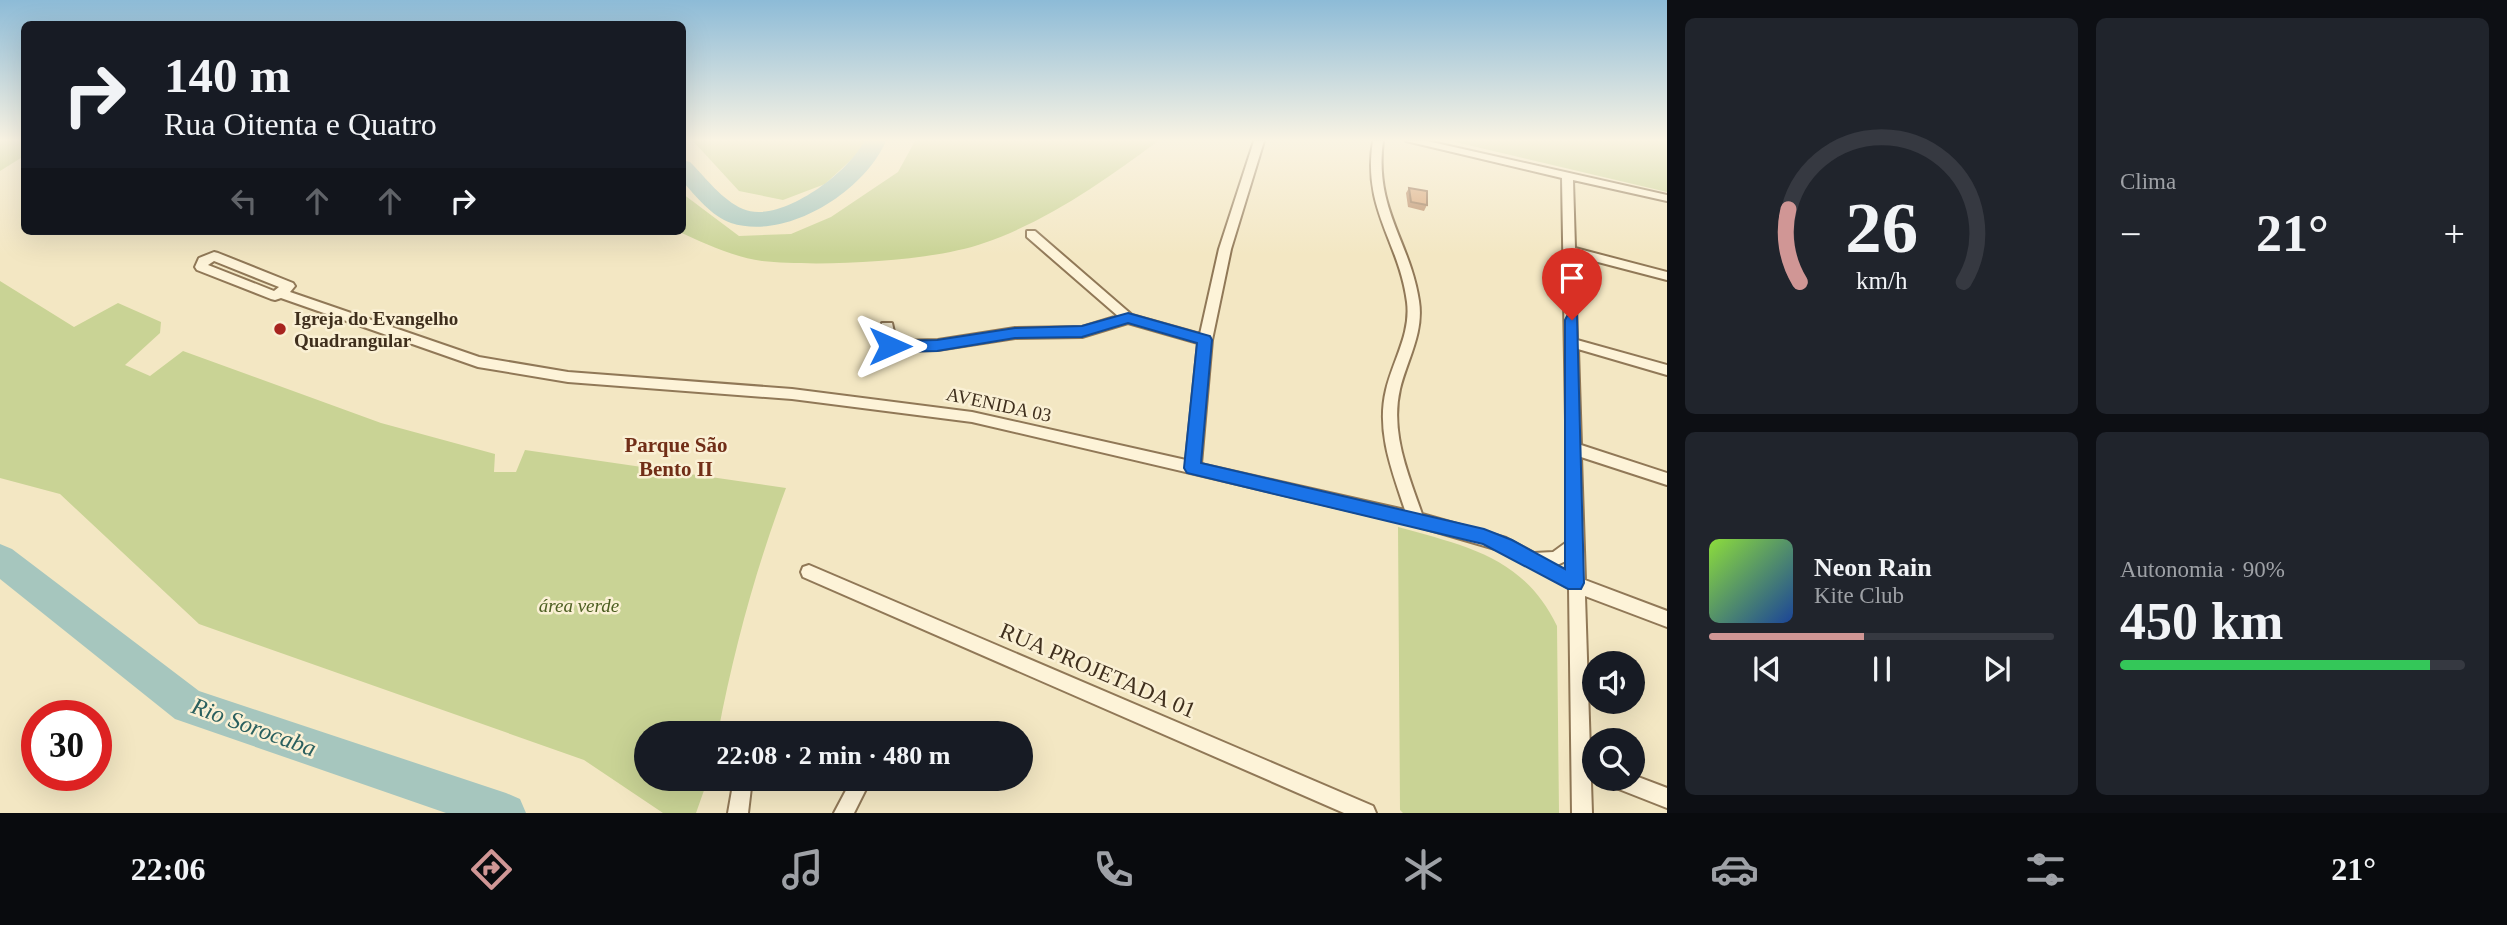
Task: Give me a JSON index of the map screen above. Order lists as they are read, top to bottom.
{
  "streets": {
    "street": ["AVENIDA 03", "RUA PROJETADA 01"]
  },
  "districts": ["Parque São Bento II"],
  "water": ["Rio Sorocaba"],
  "parks": ["área verde"],
  "places": ["Igreja do Evangelho Quadrangular"],
  "page": {
    "tile": [
      "Clima",
      ["Autonomia · 90%", "450 km"]
    ],
    "turn": ["140 m", "Rua Oitenta e Quatro"],
    "heat": ["−", "21°", "+"],
    "song": ["Neon Rain", "Kite Club"],
    "limit": "30",
    "trip": "22:08 · 2 min · 480 m",
    "tabs": ["22:06", "21°"],
    "gauge": ["26", "km/h"]
  }
}
